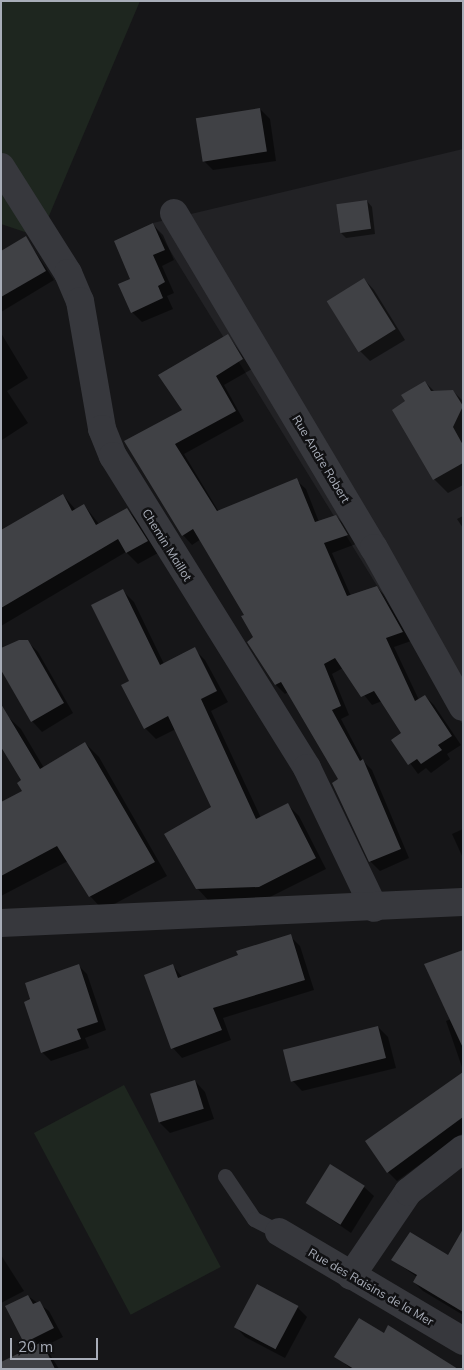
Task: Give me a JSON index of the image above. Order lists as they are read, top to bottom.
{
  "streets": {
    "street": ["Rue Andre Robert", "Chemin Maillot", "Rue des Raisins de la Mer"]
  },
  "scale_bar": "20 m"
}
